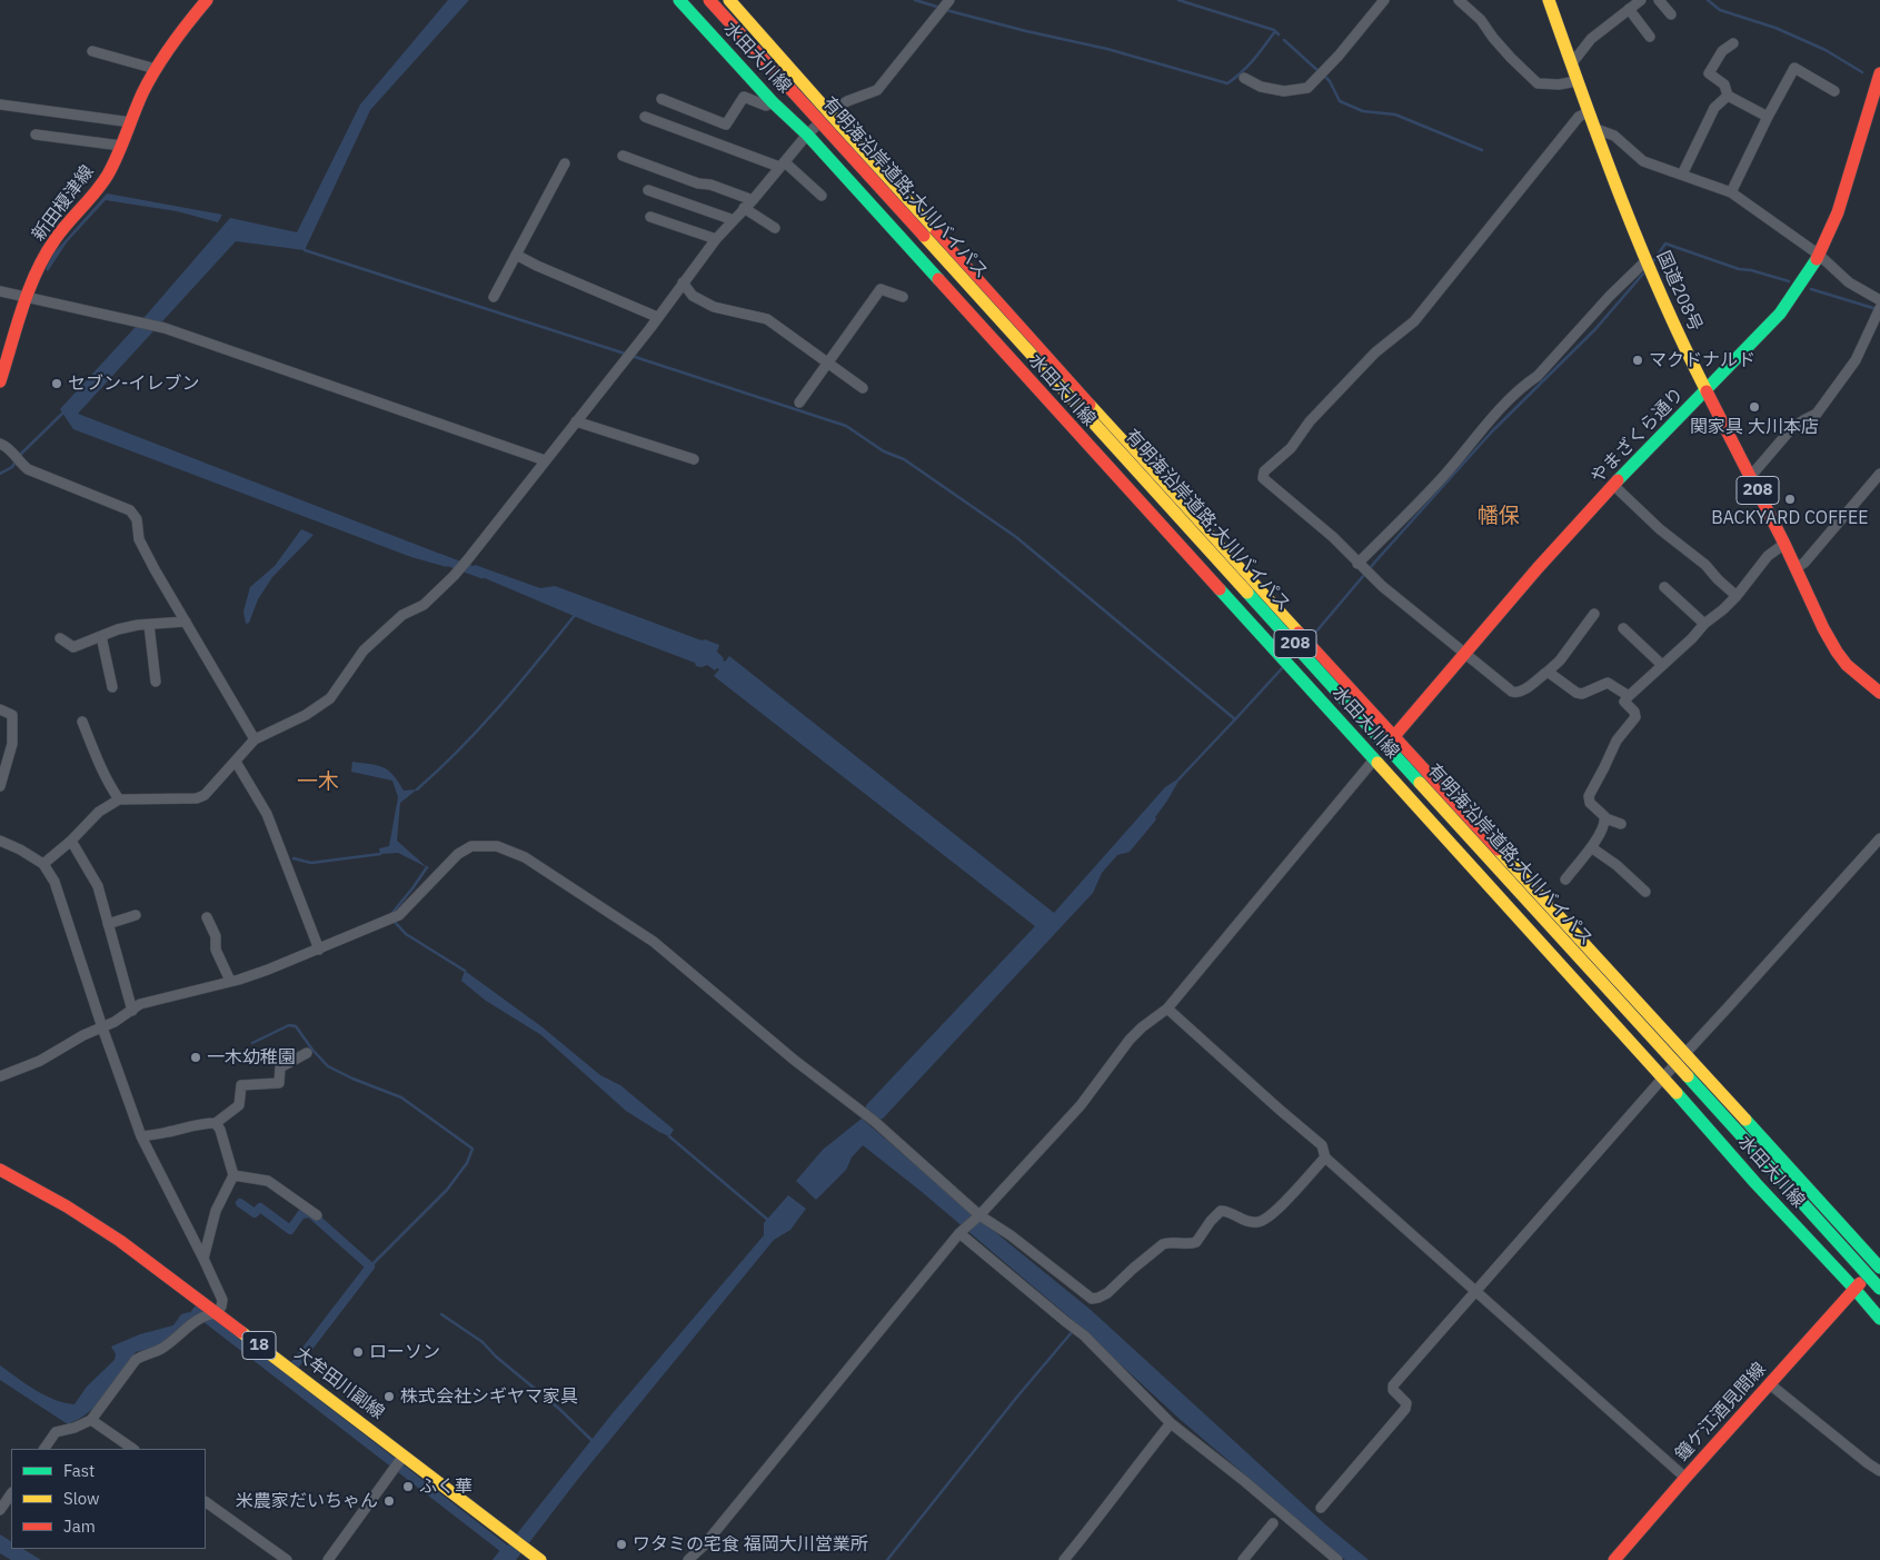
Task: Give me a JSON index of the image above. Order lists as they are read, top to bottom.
{
  "streets": {
    "main road": [
      "水田大川線",
      "有明海沿岸道路;大川バイパス",
      "新田榎津線",
      "国道208号",
      "やまざくら通り",
      "208",
      "18",
      "大牟田川副線",
      "鐘ケ江酒見間線"
    ]
  },
  "crossings": [
    ["水田大川線", "やまざくら通り"],
    ["水田大川線", "鐘ケ江酒見間線"],
    ["国道208号", "やまざくら通り"]
  ],
  "districts": ["幡保", "一木"],
  "places": [
    "マクドナルド",
    "セブン-イレブン",
    "関家具 大川本店",
    "BACKYARD COFFEE",
    "一木幼稚園",
    "ローソン",
    "株式会社シギヤマ家具",
    "ふく華",
    "米農家だいちゃん",
    "ワタミの宅食 福岡大川営業所"
  ],
  "legend": ["Fast", "Slow", "Jam"]
}
